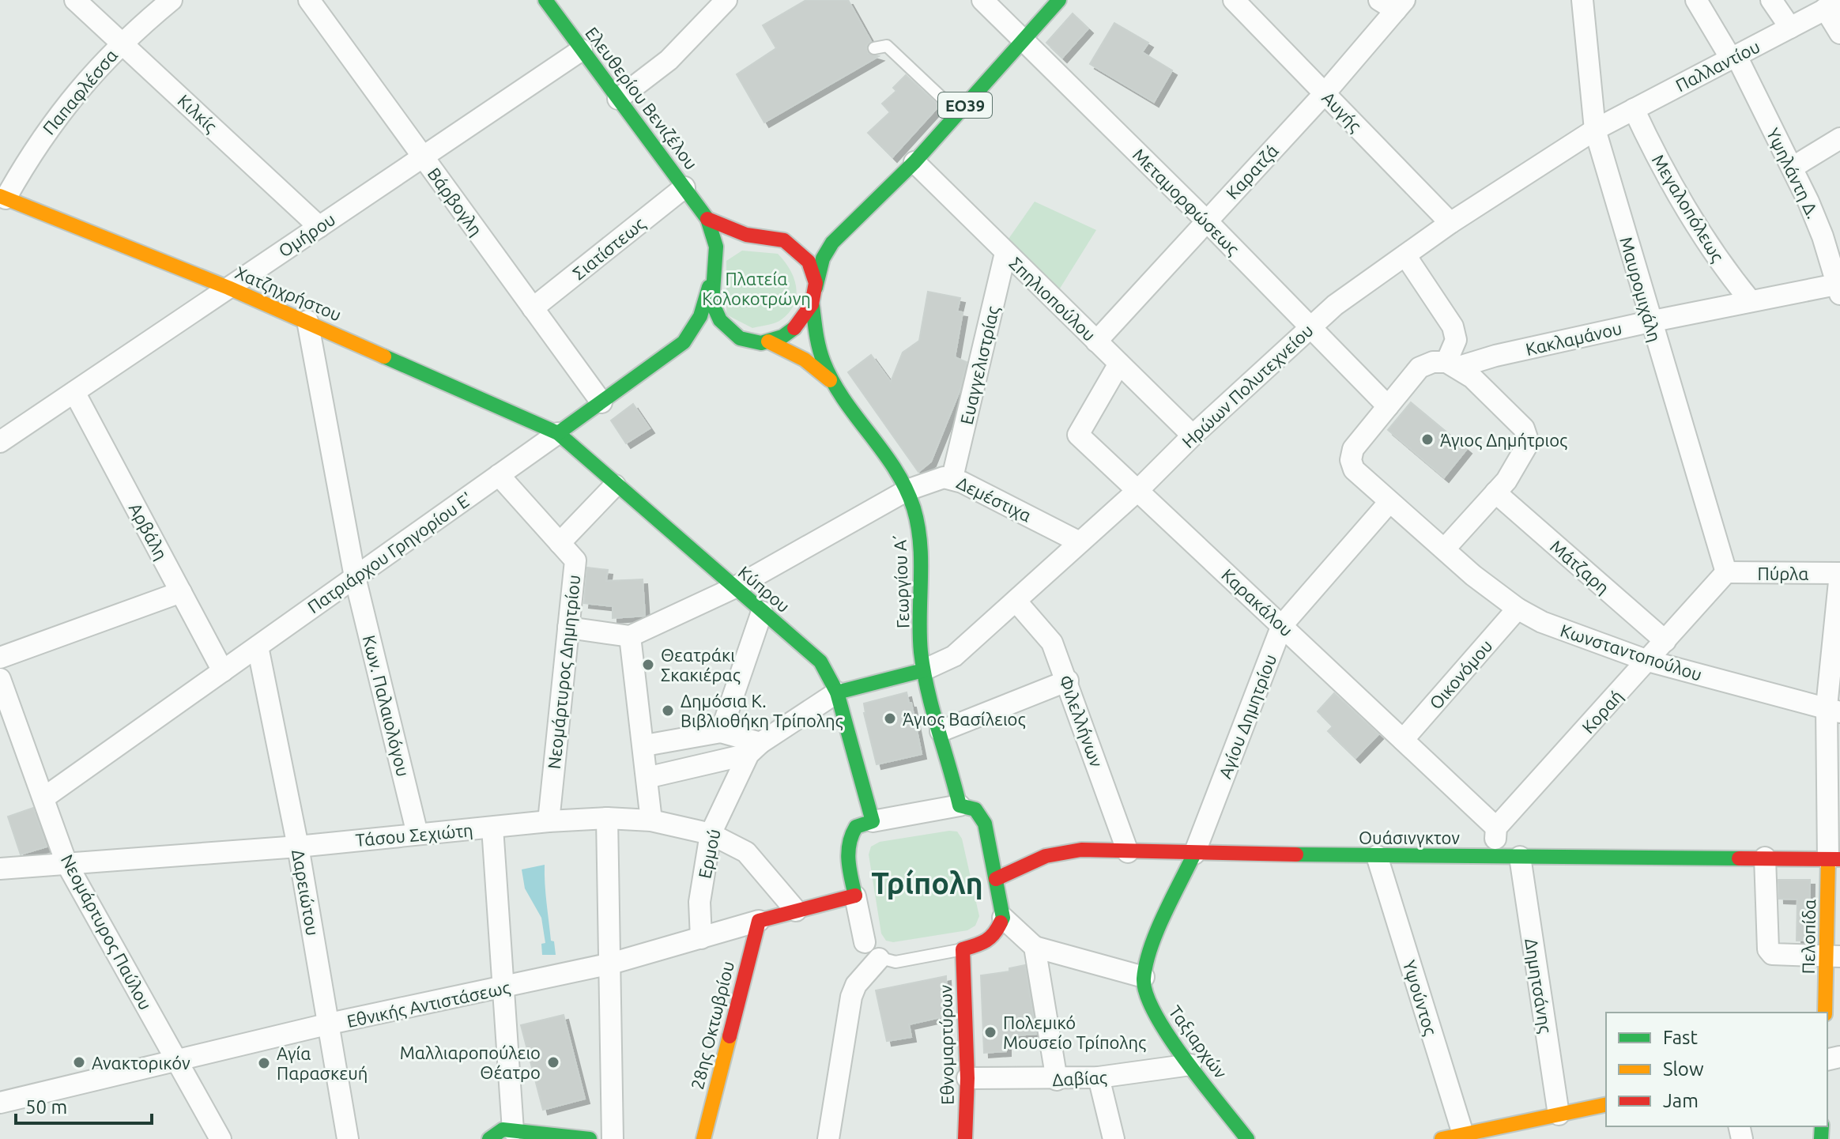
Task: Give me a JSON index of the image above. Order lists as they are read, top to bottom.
{
  "streets": {
    "main road": [
      "Ελευθερίου Βενιζέλου",
      "ΕΟ39",
      "Χατζηχρήστου",
      "Πατριάρχου Γρηγορίου Ε'",
      "Γεωργίου Α΄",
      "Κύπρου",
      "Ουάσινγκτον",
      "Πελοπίδα",
      "Εθνικής Αντιστάσεως",
      "28ης Οκτωβρίου",
      "Ταξιαρχών",
      "Εθνομαρτύρων"
    ],
    "street": [
      "Παλλαντίου",
      "Παπαφλέσσα",
      "Αυγής",
      "Κιλκίς",
      "Καρατζά",
      "Υψηλάντη Δ.",
      "Βάρβογλη",
      "Μεταμορφώσεως",
      "Μεγαλοπόλεως",
      "Ομήρου",
      "Σιατίστεως",
      "Μαυρομιχάλη",
      "Σπηλιοπούλου",
      "Κακλαμάνου",
      "Ευαγγελιστρίας",
      "Ηρώων Πολυτεχνείου",
      "Δεμέστιχα",
      "Αρβάλη",
      "Μάτζαρη",
      "Πύρλα",
      "Καρακάλου",
      "Κωνσταντοπούλου",
      "Νεομάρτυρος Δημητρίου",
      "Οικονόμου",
      "Κων. Παλαιολόγου",
      "Κοραή",
      "Αγίου Δημητρίου",
      "Φιλελλήνων",
      "Τάσου Σεχιώτη",
      "Ερμού",
      "Δαρειώτου",
      "Νεομάρτυρος Παύλου",
      "Δημητσάνης",
      "Υψούντος",
      "Δαβίας"
    ]
  },
  "crossings": [
    ["Παλλαντίου", "Υψηλάντη Δ."],
    ["Παλλαντίου", "Μεγαλοπόλεως"],
    ["Παλλαντίου", "Μαυρομιχάλη"],
    ["Παλλαντίου", "Ηρώων Πολυτεχνείου"],
    ["Παπαφλέσσα", "Κιλκίς"],
    ["Παπαφλέσσα", "Χατζηχρήστου"],
    ["Ελευθερίου Βενιζέλου", "Ομήρου"],
    ["Ελευθερίου Βενιζέλου", "Σιατίστεως"],
    ["ΕΟ39", "Μεταμορφώσεως"],
    ["ΕΟ39", "Σπηλιοπούλου"],
    ["ΕΟ39", "Πατριάρχου Γρηγορίου Ε'"],
    ["ΕΟ39", "Γεωργίου Α΄"],
    ["Αυγής", "Καρατζά"],
    ["Αυγής", "Ηρώων Πολυτεχνείου"],
    ["Κιλκίς", "Ομήρου"],
    ["Καρατζά", "Μεταμορφώσεως"],
    ["Καρατζά", "Σπηλιοπούλου"],
    ["Υψηλάντη Δ.", "Κακλαμάνου"],
    ["Βάρβογλη", "Ομήρου"],
    ["Βάρβογλη", "Σιατίστεως"],
    ["Βάρβογλη", "Πατριάρχου Γρηγορίου Ε'"],
    ["Μεταμορφώσεως", "Κακλαμάνου"],
    ["Μεταμορφώσεως", "Ηρώων Πολυτεχνείου"],
    ["Μεταμορφώσεως", "Μάτζαρη"],
    ["Μεταμορφώσεως", "Κωνσταντοπούλου"],
    ["Μεταμορφώσεως", "Αγίου Δημητρίου"],
    ["Μεγαλοπόλεως", "Κακλαμάνου"],
    ["Ομήρου", "Χατζηχρήστου"],
    ["Ομήρου", "Αρβάλη"],
    ["Μαυρομιχάλη", "Κακλαμάνου"],
    ["Μαυρομιχάλη", "Ηρώων Πολυτεχνείου"],
    ["Μαυρομιχάλη", "Πύρλα"],
    ["Μαυρομιχάλη", "Κοραή"],
    ["Χατζηχρήστου", "Πατριάρχου Γρηγορίου Ε'"],
    ["Χατζηχρήστου", "Κύπρου"],
    ["Χατζηχρήστου", "Κων. Παλαιολόγου"],
    ["Σπηλιοπούλου", "Ευαγγελιστρίας"],
    ["Σπηλιοπούλου", "Ηρώων Πολυτεχνείου"],
    ["Σπηλιοπούλου", "Καρακάλου"],
    ["Κακλαμάνου", "Μάτζαρη"],
    ["Κακλαμάνου", "Κωνσταντοπούλου"],
    ["Κακλαμάνου", "Αγίου Δημητρίου"],
    ["Ευαγγελιστρίας", "Δεμέστιχα"],
    ["Ηρώων Πολυτεχνείου", "Δεμέστιχα"],
    ["Ηρώων Πολυτεχνείου", "Γεωργίου Α΄"],
    ["Ηρώων Πολυτεχνείου", "Καρακάλου"],
    ["Ηρώων Πολυτεχνείου", "Φιλελλήνων"],
    ["Δεμέστιχα", "Γεωργίου Α΄"],
    ["Δεμέστιχα", "Κύπρου"],
    ["Αρβάλη", "Πατριάρχου Γρηγορίου Ε'"],
    ["Πατριάρχου Γρηγορίου Ε'", "Γεωργίου Α΄"],
    ["Πατριάρχου Γρηγορίου Ε'", "Κύπρου"],
    ["Πατριάρχου Γρηγορίου Ε'", "Νεομάρτυρος Δημητρίου"],
    ["Πατριάρχου Γρηγορίου Ε'", "Κων. Παλαιολόγου"],
    ["Πατριάρχου Γρηγορίου Ε'", "Δαρειώτου"],
    ["Πατριάρχου Γρηγορίου Ε'", "Νεομάρτυρος Παύλου"],
    ["Μάτζαρη", "Κωνσταντοπούλου"],
    ["Μάτζαρη", "Κοραή"],
    ["Μάτζαρη", "Αγίου Δημητρίου"],
    ["Πύρλα", "Κοραή"],
    ["Γεωργίου Α΄", "Κύπρου"],
    ["Γεωργίου Α΄", "Ουάσινγκτον"],
    ["Γεωργίου Α΄", "Εθνικής Αντιστάσεως"],
    ["Γεωργίου Α΄", "Εθνομαρτύρων"],
    ["Κύπρου", "Ουάσινγκτον"],
    ["Κύπρου", "Εθνικής Αντιστάσεως"],
    ["Κύπρου", "Εθνομαρτύρων"],
    ["Καρακάλου", "Οικονόμου"],
    ["Καρακάλου", "Κοραή"],
    ["Καρακάλου", "Αγίου Δημητρίου"],
    ["Κωνσταντοπούλου", "Οικονόμου"],
    ["Κωνσταντοπούλου", "Κοραή"],
    ["Κωνσταντοπούλου", "Αγίου Δημητρίου"],
    ["Νεομάρτυρος Δημητρίου", "Τάσου Σεχιώτη"],
    ["Κων. Παλαιολόγου", "Τάσου Σεχιώτη"],
    ["Αγίου Δημητρίου", "Ουάσινγκτον"],
    ["Φιλελλήνων", "Ουάσινγκτον"],
    ["Τάσου Σεχιώτη", "Ερμού"],
    ["Τάσου Σεχιώτη", "Δαρειώτου"],
    ["Τάσου Σεχιώτη", "Νεομάρτυρος Παύλου"],
    ["Τάσου Σεχιώτη", "Εθνικής Αντιστάσεως"],
    ["Ουάσινγκτον", "Πελοπίδα"],
    ["Ουάσινγκτον", "Δημητσάνης"],
    ["Ουάσινγκτον", "Υψούντος"],
    ["Ουάσινγκτον", "Εθνικής Αντιστάσεως"],
    ["Ουάσινγκτον", "Εθνομαρτύρων"],
    ["Ερμού", "Εθνικής Αντιστάσεως"],
    ["Δαρειώτου", "Εθνικής Αντιστάσεως"],
    ["Νεομάρτυρος Παύλου", "Εθνικής Αντιστάσεως"],
    ["Εθνικής Αντιστάσεως", "28ης Οκτωβρίου"],
    ["Εθνικής Αντιστάσεως", "Εθνομαρτύρων"],
    ["Ταξιαρχών", "Δαβίας"],
    ["Εθνομαρτύρων", "Δαβίας"]
  ],
  "districts": ["Τρίπολη"],
  "parks": ["Πλατεία Κολοκοτρώνη"],
  "places": [
    "Άγιος Δημήτριος",
    "Θεατράκι Σκακιέρας",
    "Δημόσια Κ. Βιβλιοθήκη Τρίπολης",
    "Άγιος Βασίλειος",
    "Πολεμικό Μουσείο Τρίπολης",
    "Ανακτορικόν",
    "Μαλλιαροπούλειο Θέατρο",
    "Αγία Παρασκευή"
  ],
  "legend": ["Fast", "Slow", "Jam"],
  "scale_bar": "50 m"
}
